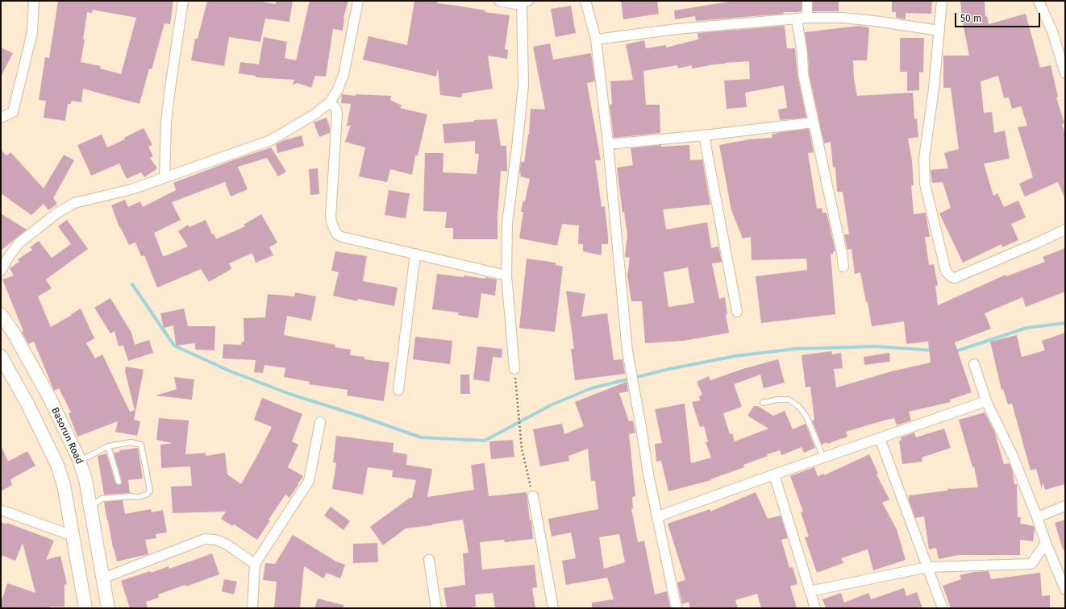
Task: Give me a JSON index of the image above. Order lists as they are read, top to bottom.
{
  "streets": {
    "main road": ["Basorun Road"]
  },
  "scale_bar": "50 m"
}
